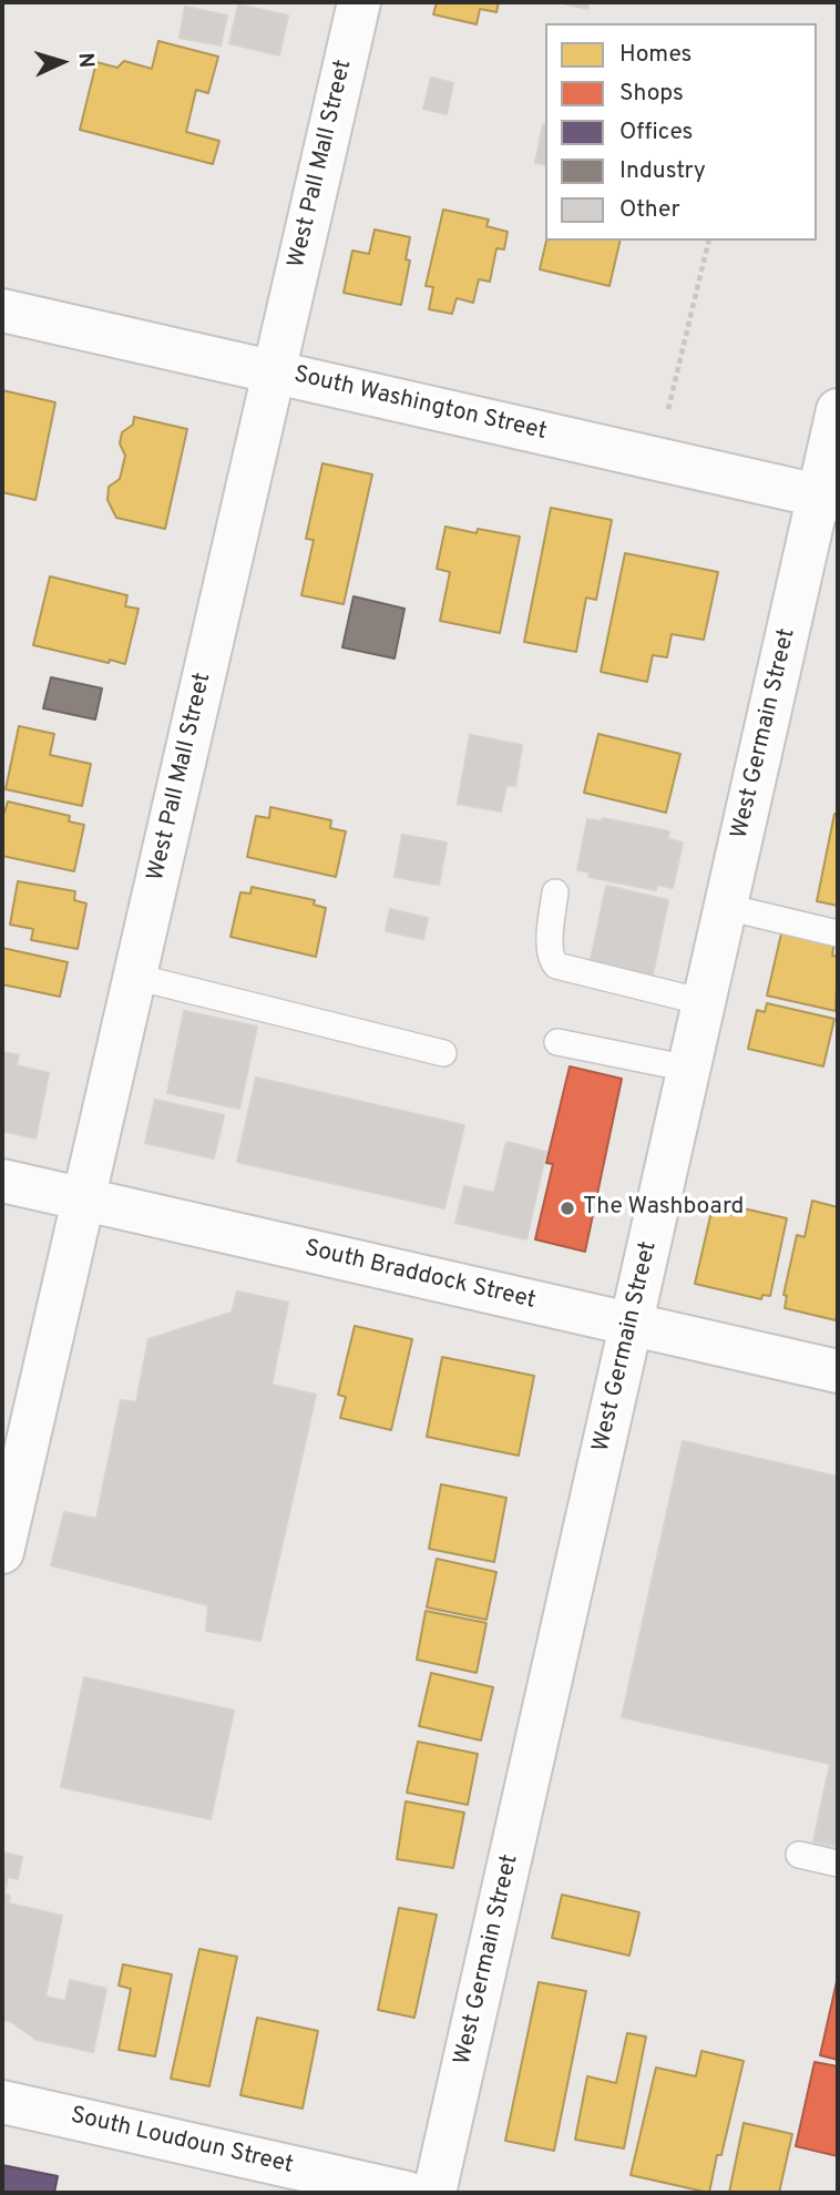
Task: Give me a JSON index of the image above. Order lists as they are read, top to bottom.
{
  "streets": {
    "street": [
      "West Pall Mall Street",
      "South Washington Street",
      "West Germain Street",
      "South Braddock Street",
      "South Loudoun Street"
    ]
  },
  "crossings": [
    ["West Pall Mall Street", "South Washington Street"],
    ["West Pall Mall Street", "South Braddock Street"],
    ["South Washington Street", "West Germain Street"],
    ["West Germain Street", "South Braddock Street"]
  ],
  "places": ["The Washboard"],
  "legend": [
    "Homes",
    "Shops",
    "Offices",
    "Industry",
    "Other"
  ],
  "north": "right"
}
